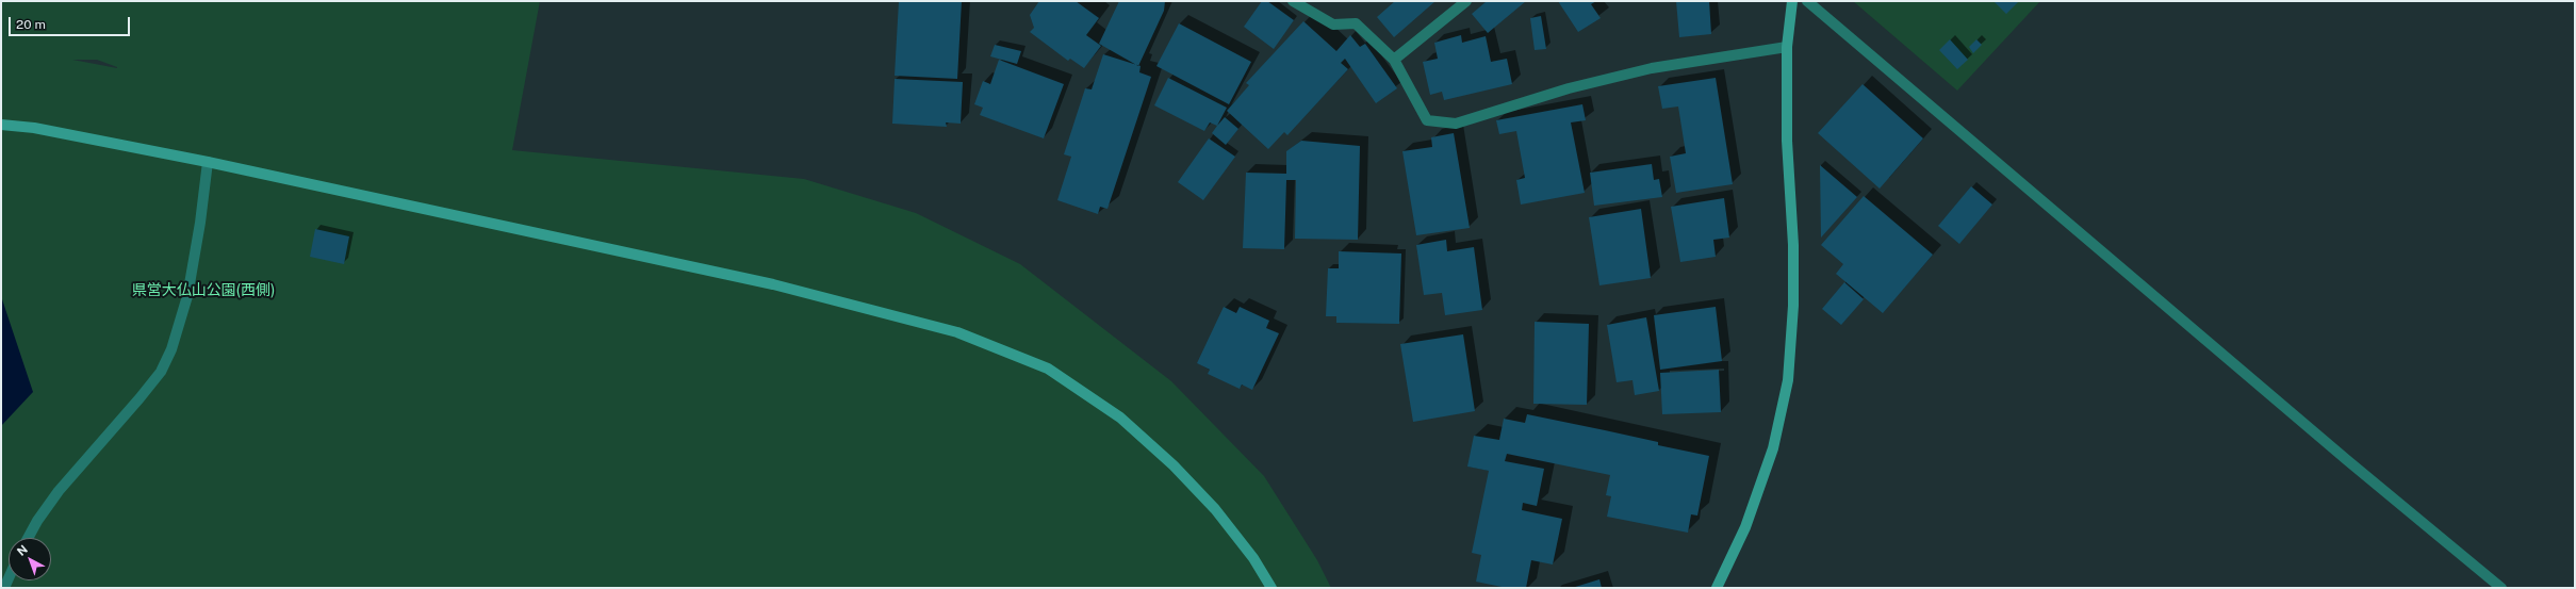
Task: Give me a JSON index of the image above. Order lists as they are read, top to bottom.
{
  "parks": ["県営大仏山公園(西側)"],
  "scale_bar": "20 m",
  "north": "top left"
}
